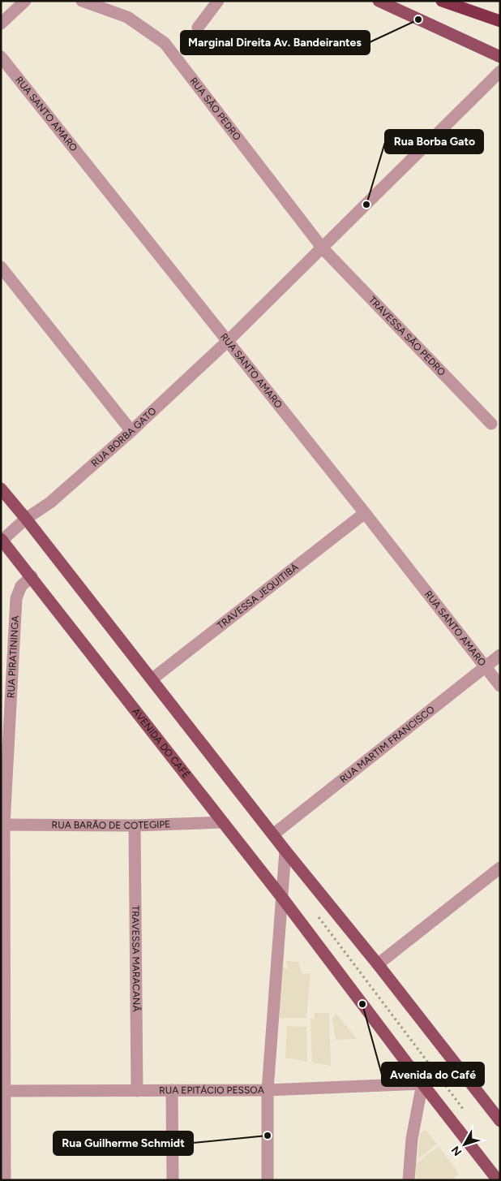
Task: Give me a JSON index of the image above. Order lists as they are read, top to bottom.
{
  "streets": {
    "main road": ["AVENIDA DO CAFÉ"],
    "street": [
      "RUA SÃO PEDRO",
      "RUA SANTO AMARO",
      "TRAVESSA SÃO PEDRO",
      "RUA BORBA GATO",
      "TRAVESSA JEQUITIBÁ",
      "RUA PIRATININGA",
      "RUA MARTIM FRANCISCO",
      "RUA BARÃO DE COTEGIPE",
      "TRAVESSA MARACANÃ",
      "RUA EPITÁCIO PESSOA"
    ]
  },
  "crossings": [
    ["RUA SÃO PEDRO", "TRAVESSA SÃO PEDRO"],
    ["RUA SÃO PEDRO", "RUA BORBA GATO"],
    ["RUA SANTO AMARO", "RUA BORBA GATO"],
    ["RUA SANTO AMARO", "TRAVESSA JEQUITIBÁ"],
    ["RUA SANTO AMARO", "RUA MARTIM FRANCISCO"],
    ["TRAVESSA SÃO PEDRO", "RUA BORBA GATO"],
    ["RUA BORBA GATO", "AVENIDA DO CAFÉ"],
    ["RUA PIRATININGA", "AVENIDA DO CAFÉ"],
    ["RUA PIRATININGA", "RUA BARÃO DE COTEGIPE"],
    ["RUA PIRATININGA", "RUA EPITÁCIO PESSOA"],
    ["AVENIDA DO CAFÉ", "RUA BARÃO DE COTEGIPE"],
    ["AVENIDA DO CAFÉ", "RUA EPITÁCIO PESSOA"],
    ["RUA BARÃO DE COTEGIPE", "TRAVESSA MARACANÃ"],
    ["TRAVESSA MARACANÃ", "RUA EPITÁCIO PESSOA"]
  ],
  "places": [
    "Marginal Direita Av. Bandeirantes",
    "Rua Borba Gato",
    "Avenida do Café",
    "Rua Guilherme Schmidt"
  ],
  "north": "bottom left"
}
